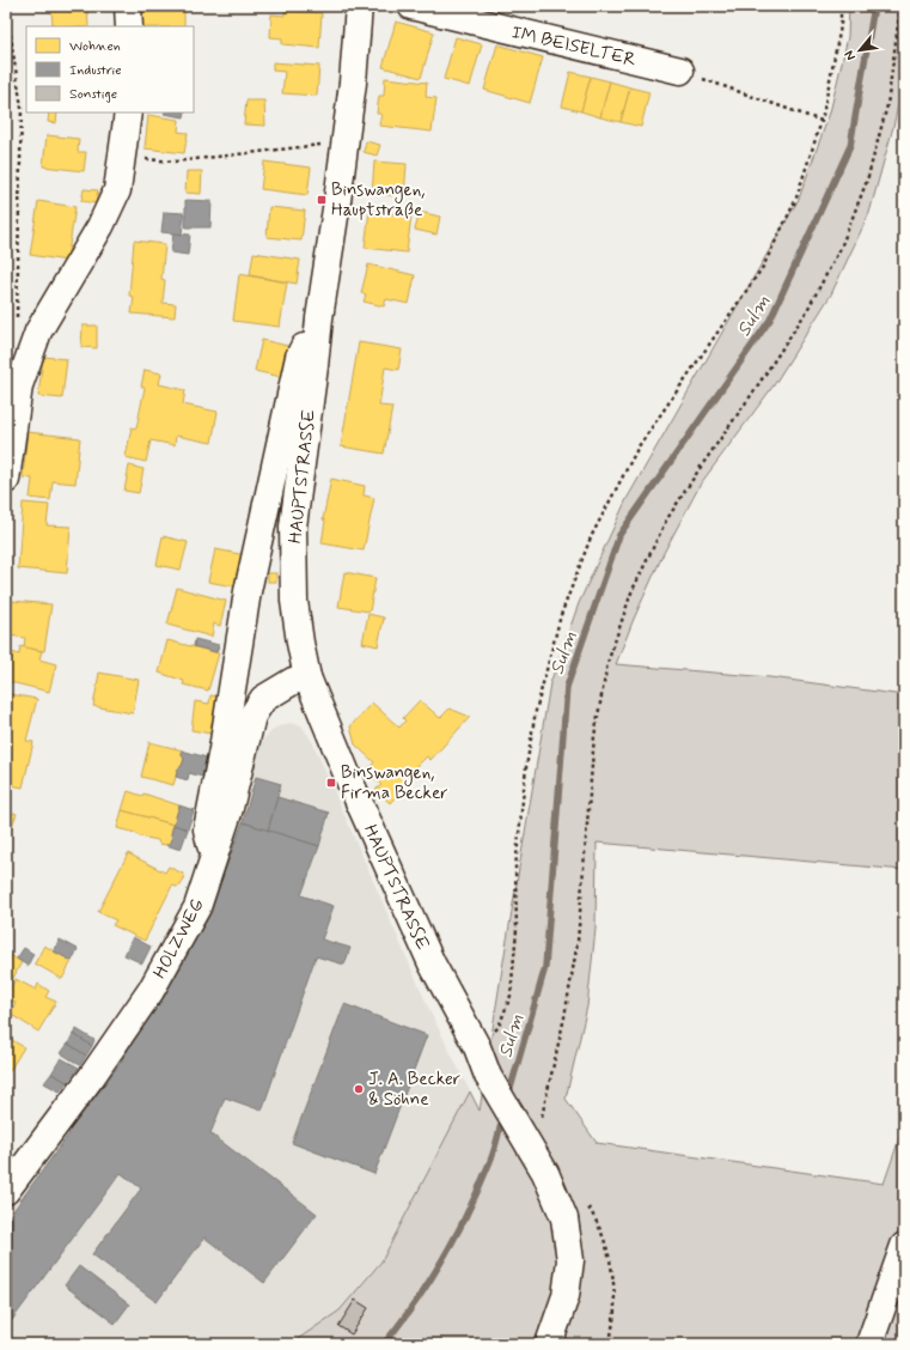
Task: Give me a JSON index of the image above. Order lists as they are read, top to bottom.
{
  "streets": {
    "street": ["IM BEISELTER", "HAUPTSTRASSE", "HOLZWEG"]
  },
  "crossings": [
    ["HAUPTSTRASSE", "HOLZWEG"]
  ],
  "water": ["Sulm"],
  "places": {
    "transit": ["Binswangen, Hauptstraße", "Binswangen, Firma Becker"],
    "other": ["J. A. Becker & Söhne"]
  },
  "legend": ["Wohnen", "Industrie", "Sonstige"],
  "north": "bottom left"
}
